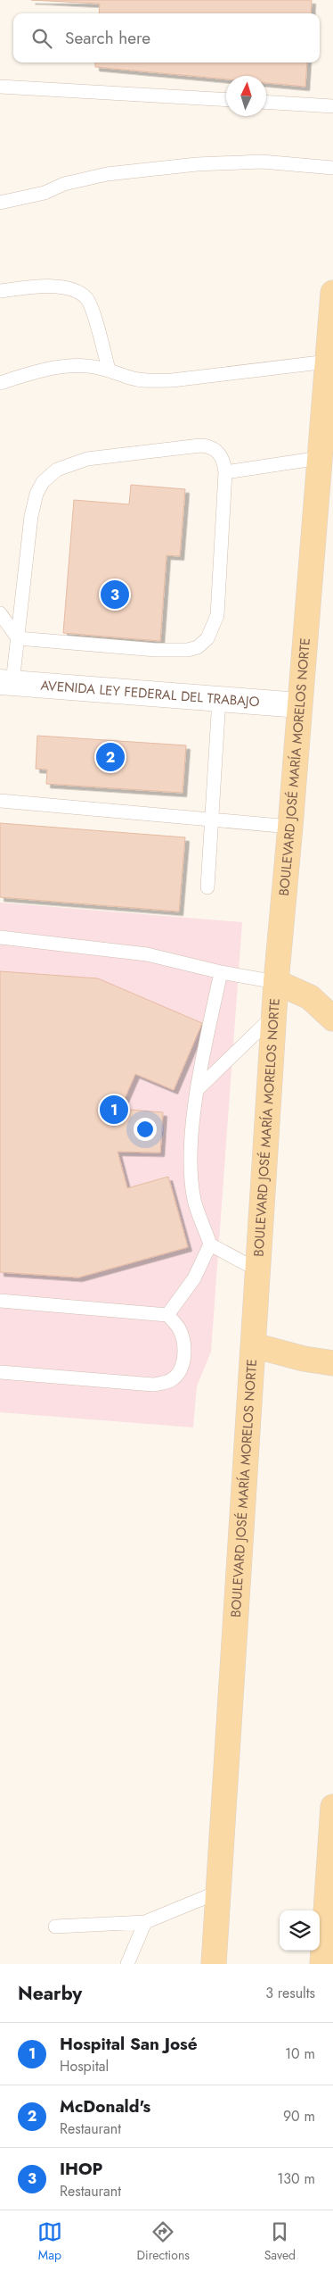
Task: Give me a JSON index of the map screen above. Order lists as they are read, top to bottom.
{
  "streets": {
    "main road": ["BOULEVARD JOSÉ MARÍA MORELOS NORTE"],
    "street": ["AVENIDA LEY FEDERAL DEL TRABAJO"]
  },
  "crossings": [
    ["AVENIDA LEY FEDERAL DEL TRABAJO", "BOULEVARD JOSÉ MARÍA MORELOS NORTE"]
  ],
  "north": "top",
  "page": {
    "search": "Search here",
    "pins": ["3", "2", "1"],
    "heading": ["Nearby", "3 results"],
    "list": [
      {
        "mark": "1",
        "name": "Hospital San José",
        "note": "Hospital",
        "value": "10 m"
      },
      {
        "mark": "2",
        "name": "McDonald's",
        "note": "Restaurant",
        "value": "90 m"
      },
      {
        "mark": "3",
        "name": "IHOP",
        "note": "Restaurant",
        "value": "130 m"
      }
    ],
    "nav": ["Map", "Directions", "Saved"]
  }
}
